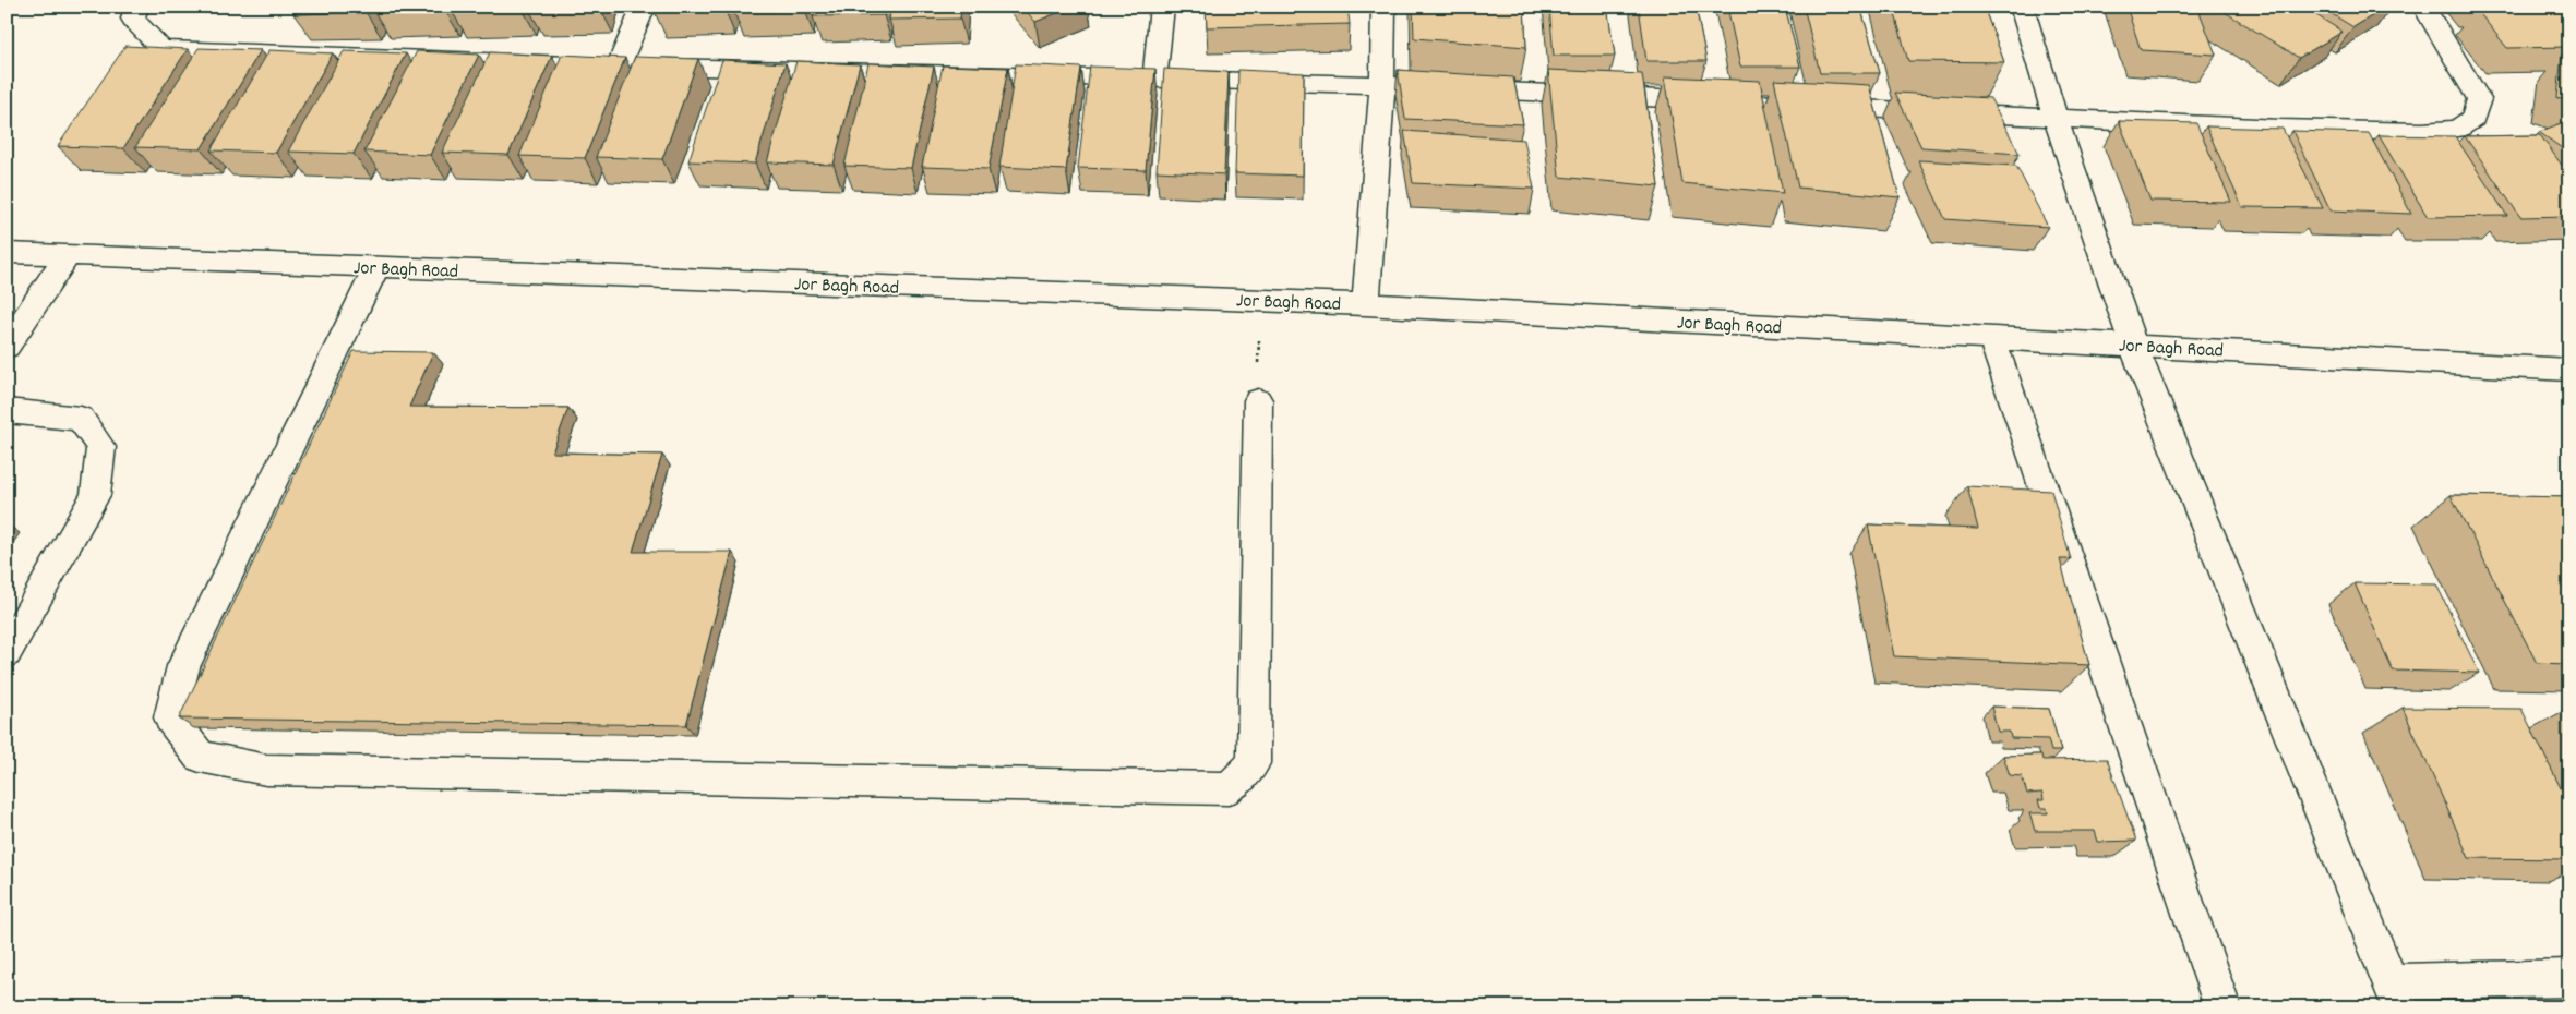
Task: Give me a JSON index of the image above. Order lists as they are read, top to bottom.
{
  "streets": {
    "street": ["Jor Bagh Road"]
  }
}
